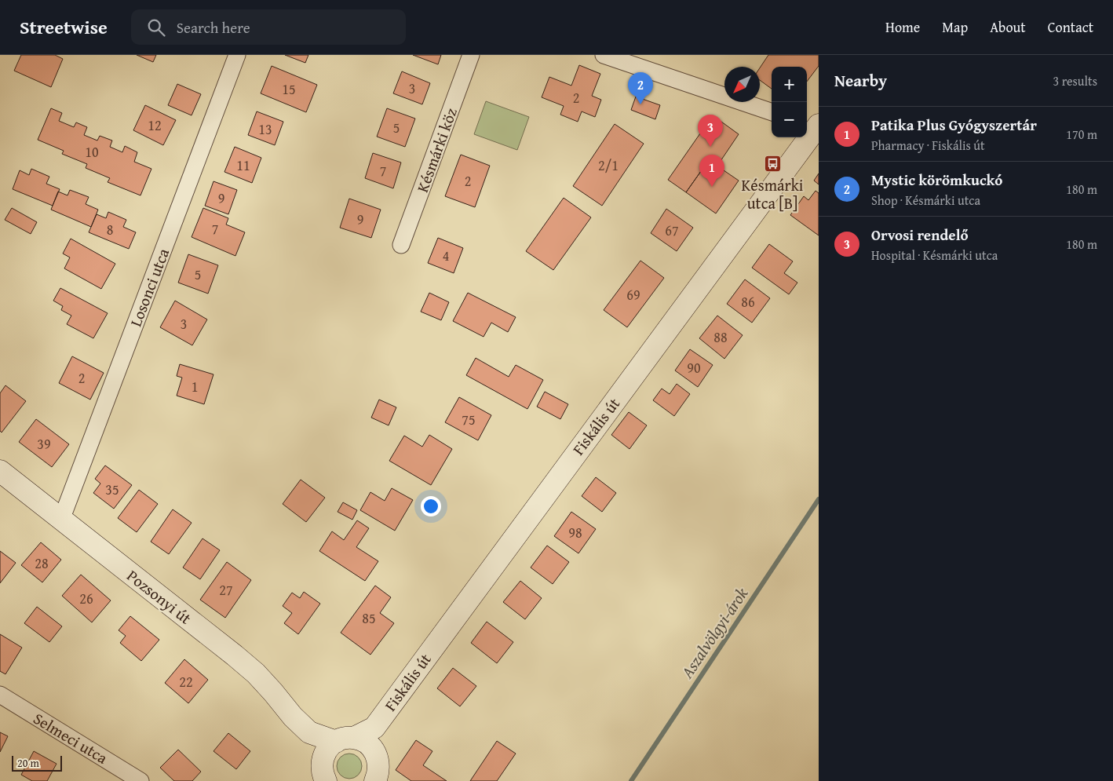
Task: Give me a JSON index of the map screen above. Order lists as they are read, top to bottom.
{
  "streets": {
    "street": [
      "Késmárki köz",
      "Losonci utca",
      "Fiskális út",
      "Pozsonyi út",
      "Selmeci utca"
    ]
  },
  "crossings": [
    ["Losonci utca", "Pozsonyi út"],
    ["Fiskális út", "Pozsonyi út"]
  ],
  "water": ["Aszalvölgyi-árok"],
  "places": {
    "bus stop": ["Késmárki utca [B]"]
  },
  "house_numbers": [
    "3",
    "15",
    "2",
    "12",
    "5",
    "13",
    "10",
    "11",
    "2/1",
    "7",
    "2",
    "9",
    "9",
    "7",
    "8",
    "67",
    "4",
    "5",
    "69",
    "86",
    "3",
    "88",
    "90",
    "2",
    "1",
    "75",
    "39",
    "35",
    "98",
    "28",
    "27",
    "26",
    "85",
    "22"
  ],
  "scale_bar": "20 m",
  "north": "bottom left",
  "page": {
    "header": "Streetwise",
    "search": "Search here",
    "nav": [
      "Home",
      "Map",
      "About",
      "Contact"
    ],
    "heading": ["Nearby", "3 results"],
    "map_buttons": ["+", "−"],
    "pins": ["2", "3", "1"],
    "list": [
      {
        "mark": "1",
        "name": "Patika Plus Gyógyszertár",
        "note": "Pharmacy · Fiskális út",
        "value": "170 m"
      },
      {
        "mark": "2",
        "name": "Mystic körömkuckó",
        "note": "Shop · Késmárki utca",
        "value": "180 m"
      },
      {
        "mark": "3",
        "name": "Orvosi rendelő",
        "note": "Hospital · Késmárki utca",
        "value": "180 m"
      }
    ],
    "scale": "20 m"
  }
}
